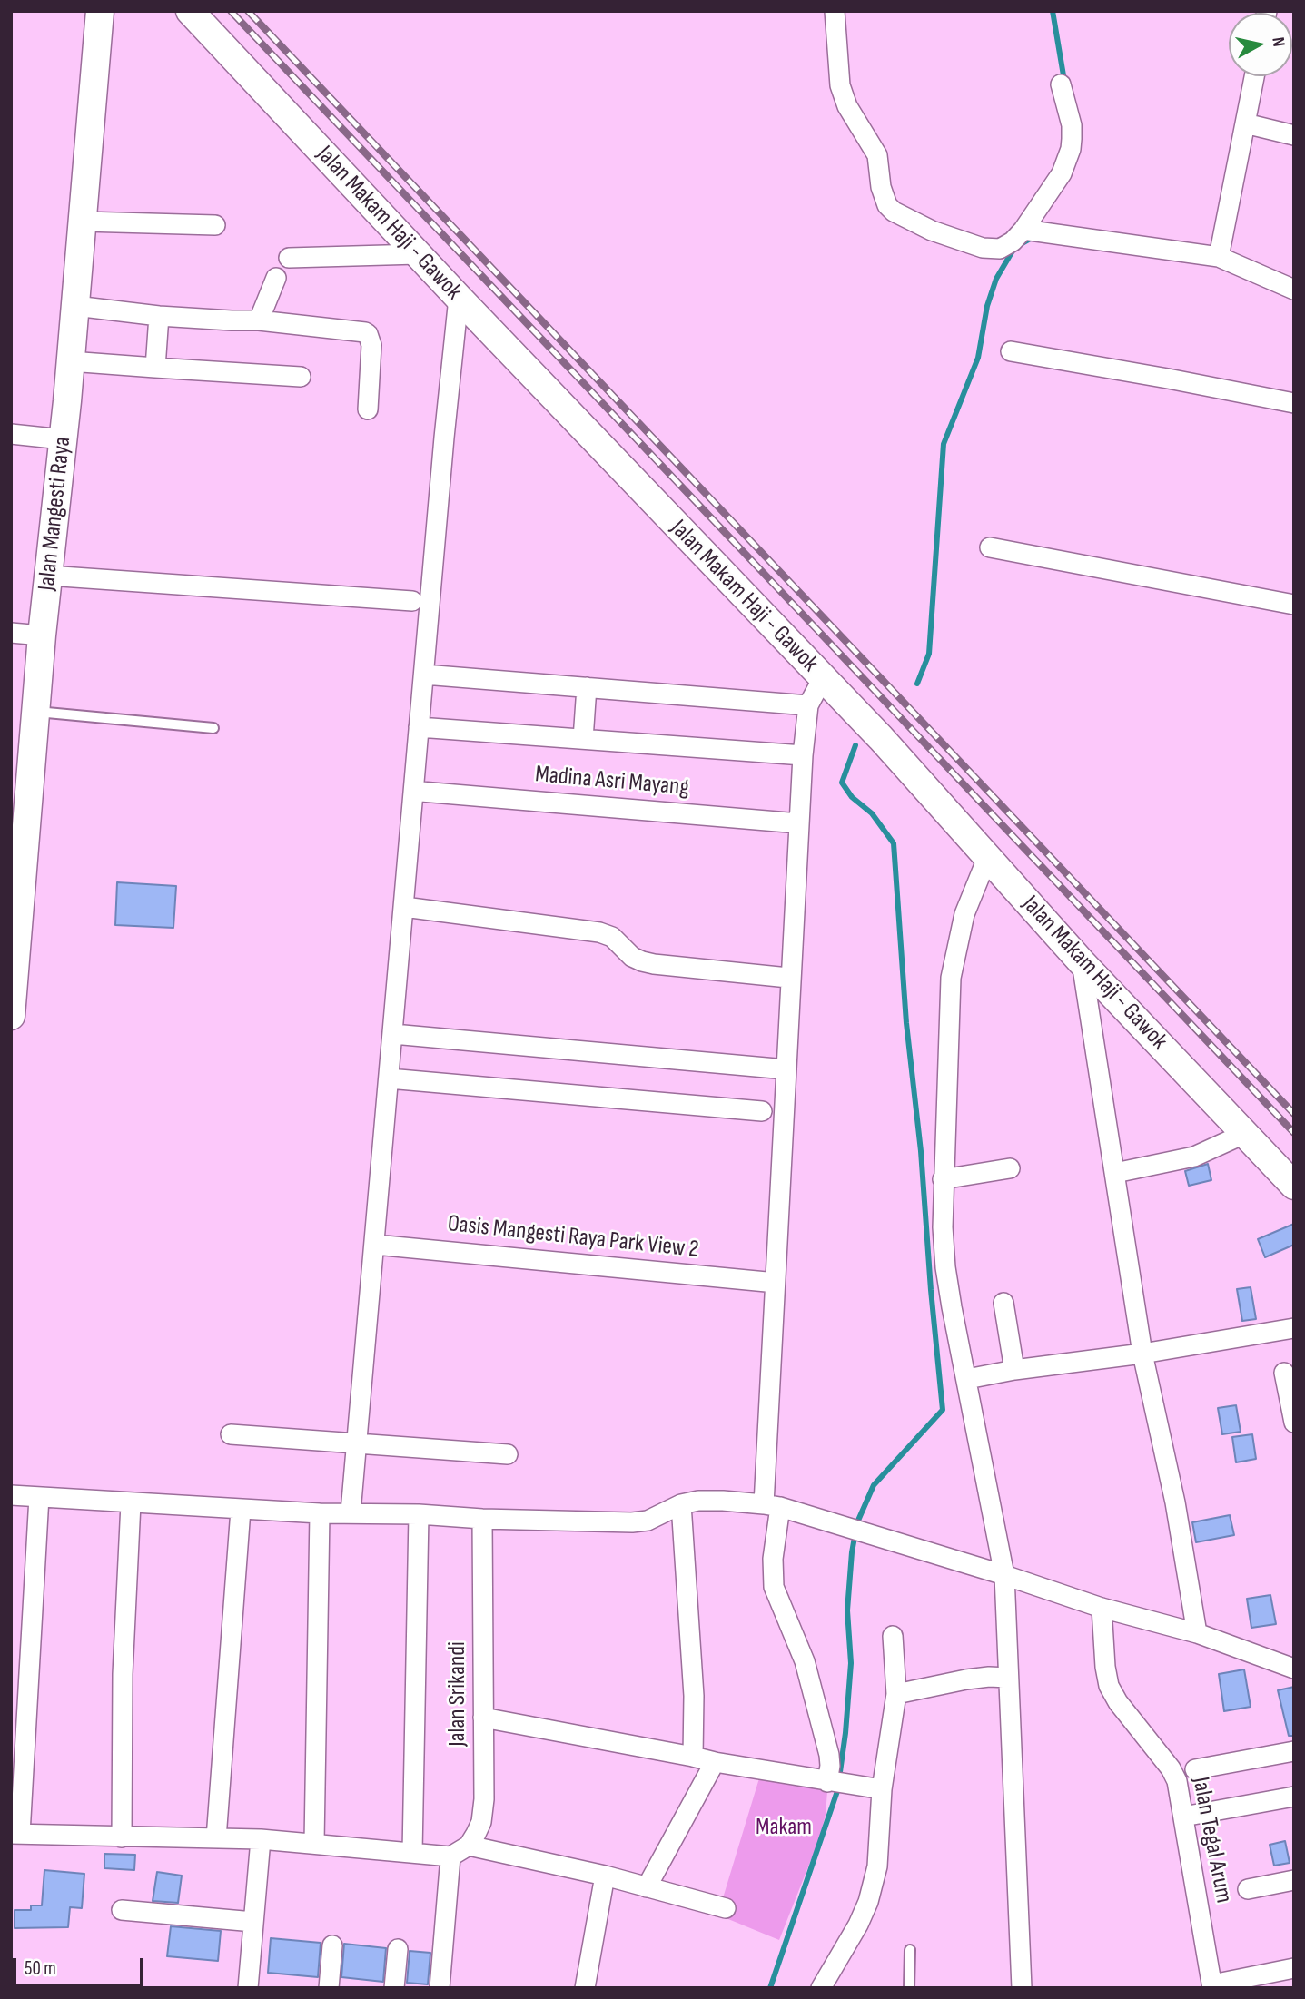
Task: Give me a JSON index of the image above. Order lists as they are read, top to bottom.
{
  "streets": {
    "street": [
      "Jalan Makam Haji - Gawok",
      "Jalan Mangesti Raya",
      "Madina Asri Mayang",
      "Oasis Mangesti Raya Park View 2",
      "Jalan Srikandi",
      "Jalan Tegal Arum"
    ]
  },
  "parks": ["Makam"],
  "scale_bar": "50 m",
  "north": "right"
}
